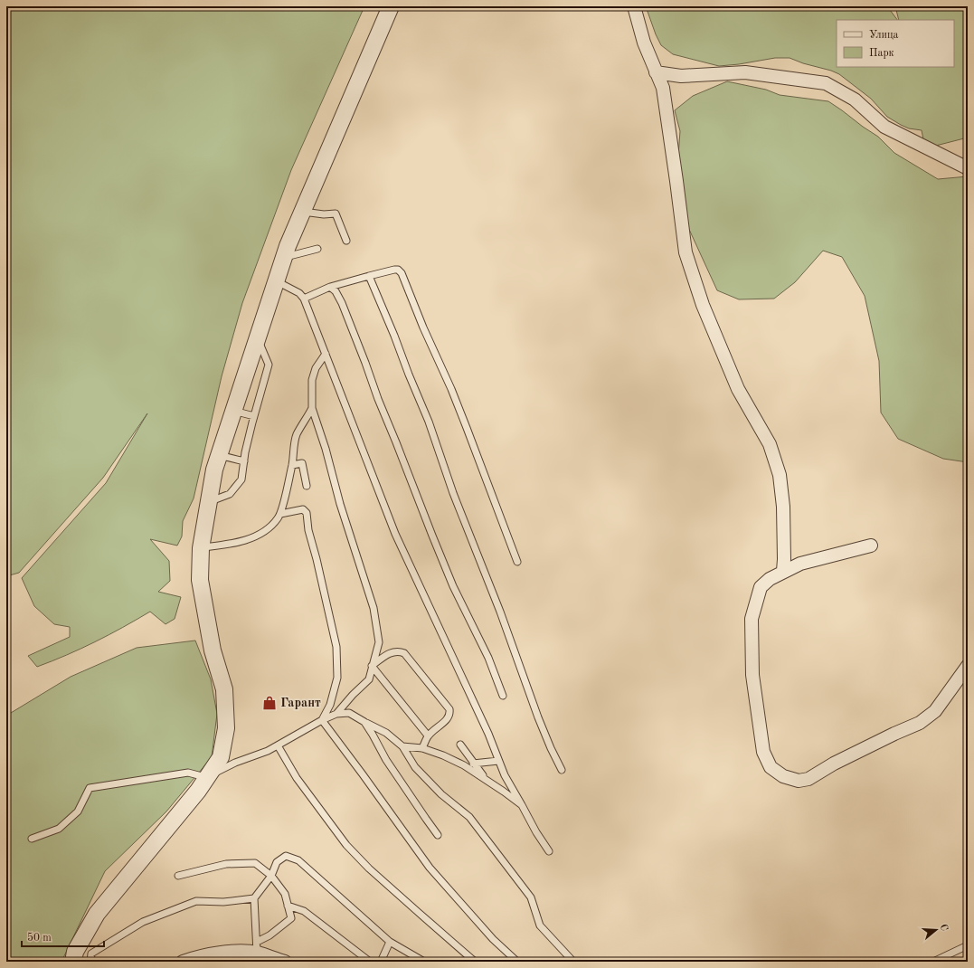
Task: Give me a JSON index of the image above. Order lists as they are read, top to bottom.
{
  "places": {
    "shop": ["Гарант"]
  },
  "legend": ["Улица", "Парк"],
  "scale_bar": "50 m",
  "north": "right"
}
